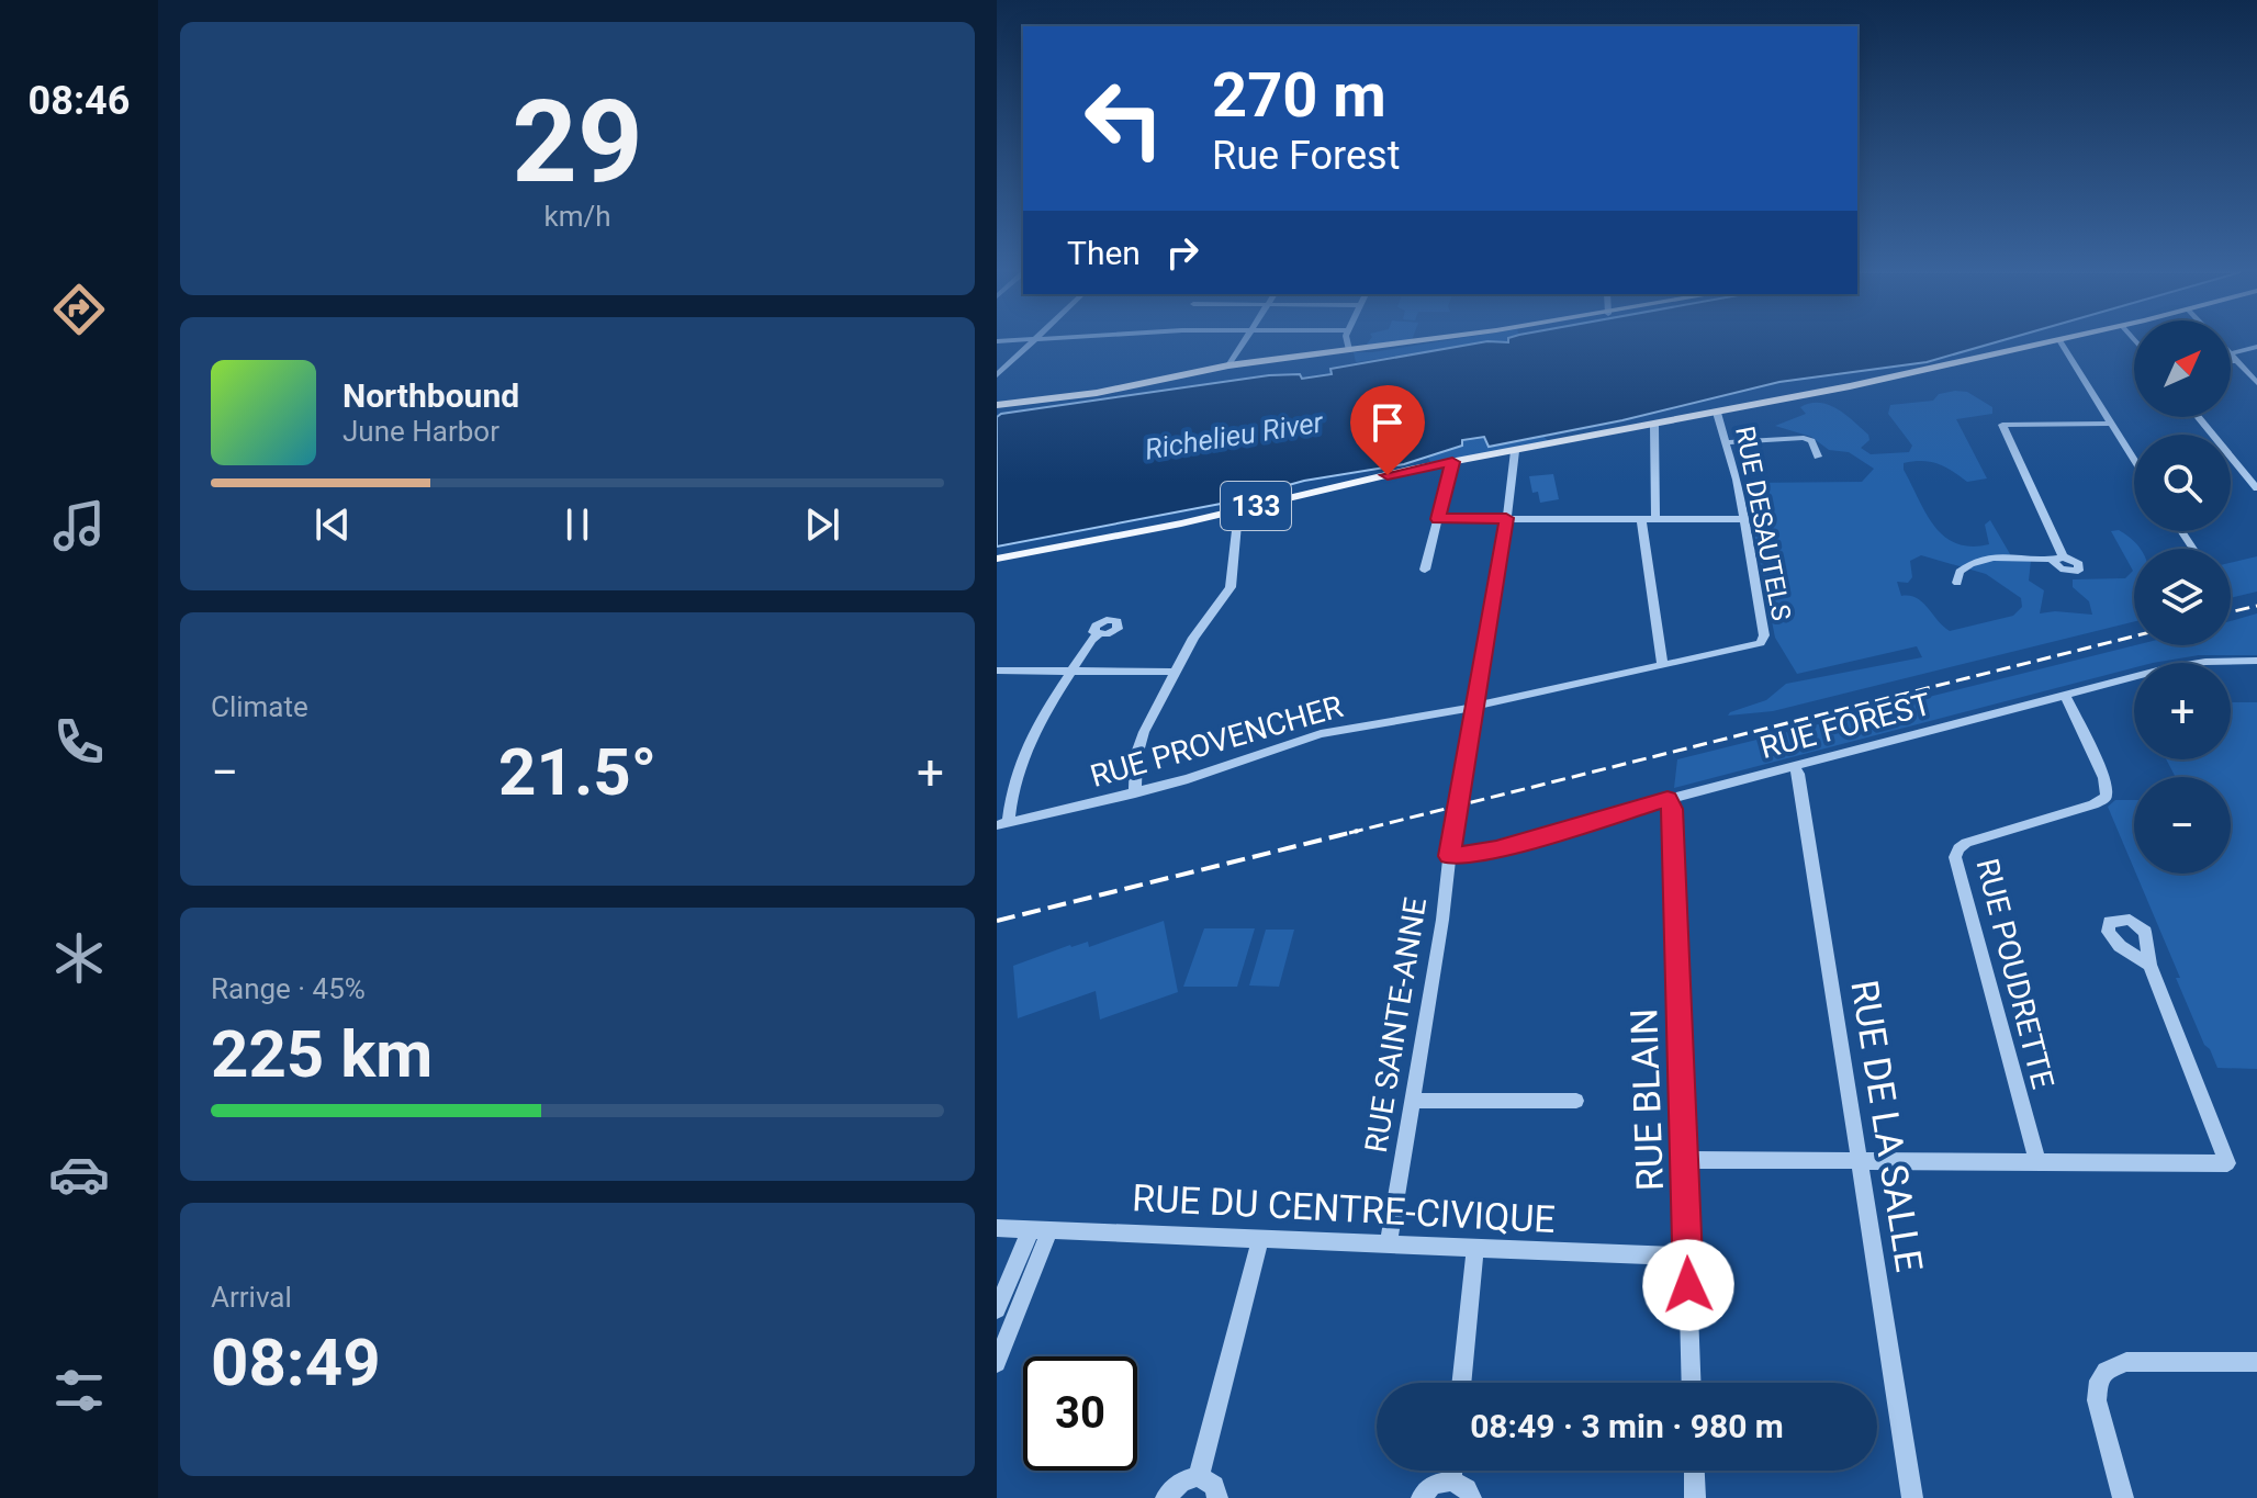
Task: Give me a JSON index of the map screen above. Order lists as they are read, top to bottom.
{
  "streets": {
    "main road": ["133"],
    "street": [
      "RUE DESAUTELS",
      "RUE FOREST",
      "RUE PROVENCHER",
      "RUE POUDRETTE",
      "RUE SAINTE-ANNE",
      "RUE BLAIN",
      "RUE DE LA SALLE",
      "RUE DU CENTRE-CIVIQUE"
    ]
  },
  "crossings": [
    ["133", "RUE DESAUTELS"],
    ["133", "RUE SAINTE-ANNE"],
    ["RUE DESAUTELS", "RUE PROVENCHER"],
    ["RUE FOREST", "RUE POUDRETTE"],
    ["RUE FOREST", "RUE SAINTE-ANNE"],
    ["RUE FOREST", "RUE BLAIN"],
    ["RUE FOREST", "RUE DE LA SALLE"],
    ["RUE PROVENCHER", "RUE SAINTE-ANNE"],
    ["RUE SAINTE-ANNE", "RUE DU CENTRE-CIVIQUE"],
    ["RUE BLAIN", "RUE DU CENTRE-CIVIQUE"]
  ],
  "water": ["Richelieu River"],
  "north": "top right",
  "page": {
    "tabs": "08:46",
    "tile": [
      ["29", "km/h"],
      "Climate",
      ["Range · 45%", "225 km"],
      ["Arrival", "08:49"]
    ],
    "turn": ["270 m", "Rue Forest"],
    "then": "Then",
    "map_buttons": ["+", "−"],
    "song": ["Northbound", "June Harbor"],
    "heat": ["−", "21.5°", "+"],
    "limit": "30",
    "trip": "08:49 · 3 min · 980 m"
  }
}
